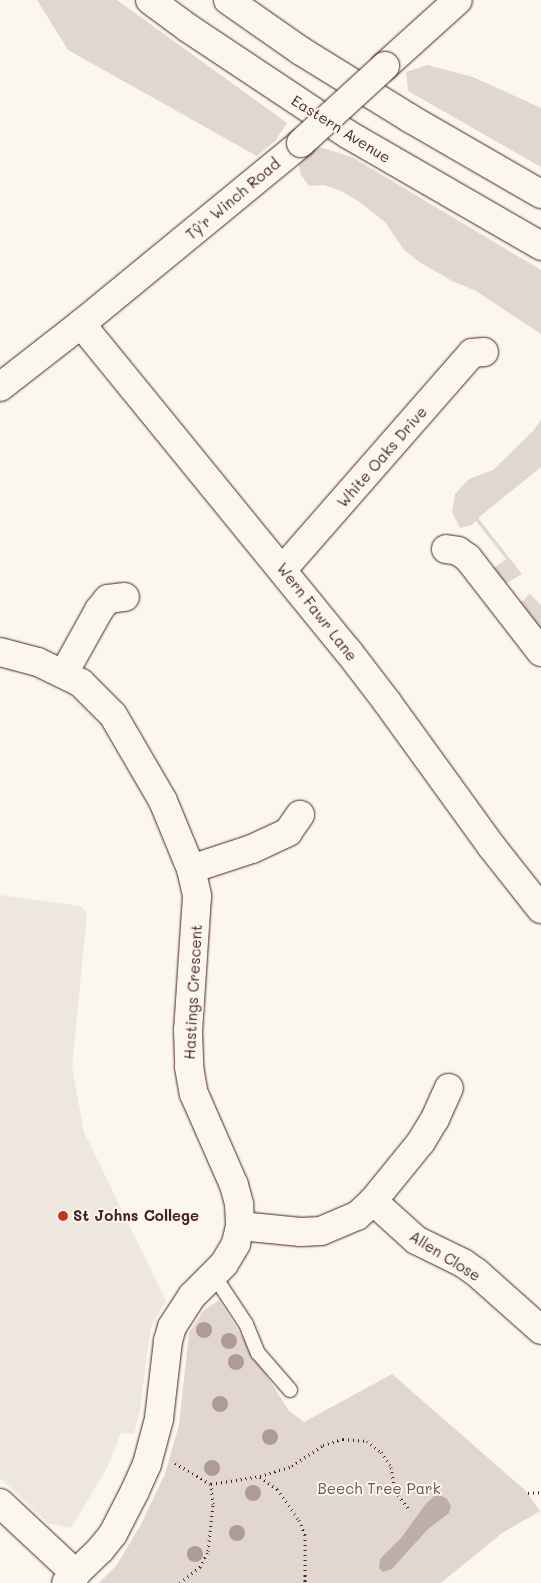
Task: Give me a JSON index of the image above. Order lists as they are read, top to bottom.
{
  "streets": {
    "main road": [
      "Eastern Avenue",
      "Tŷ'r Winch Road",
      "White Oaks Drive",
      "Wern Fawr Lane",
      "Hastings Crescent",
      "Allen Close"
    ]
  },
  "crossings": [
    ["Tŷ'r Winch Road", "Wern Fawr Lane"],
    ["White Oaks Drive", "Wern Fawr Lane"]
  ],
  "parks": ["Beech Tree Park"],
  "places": ["St Johns College"]
}
